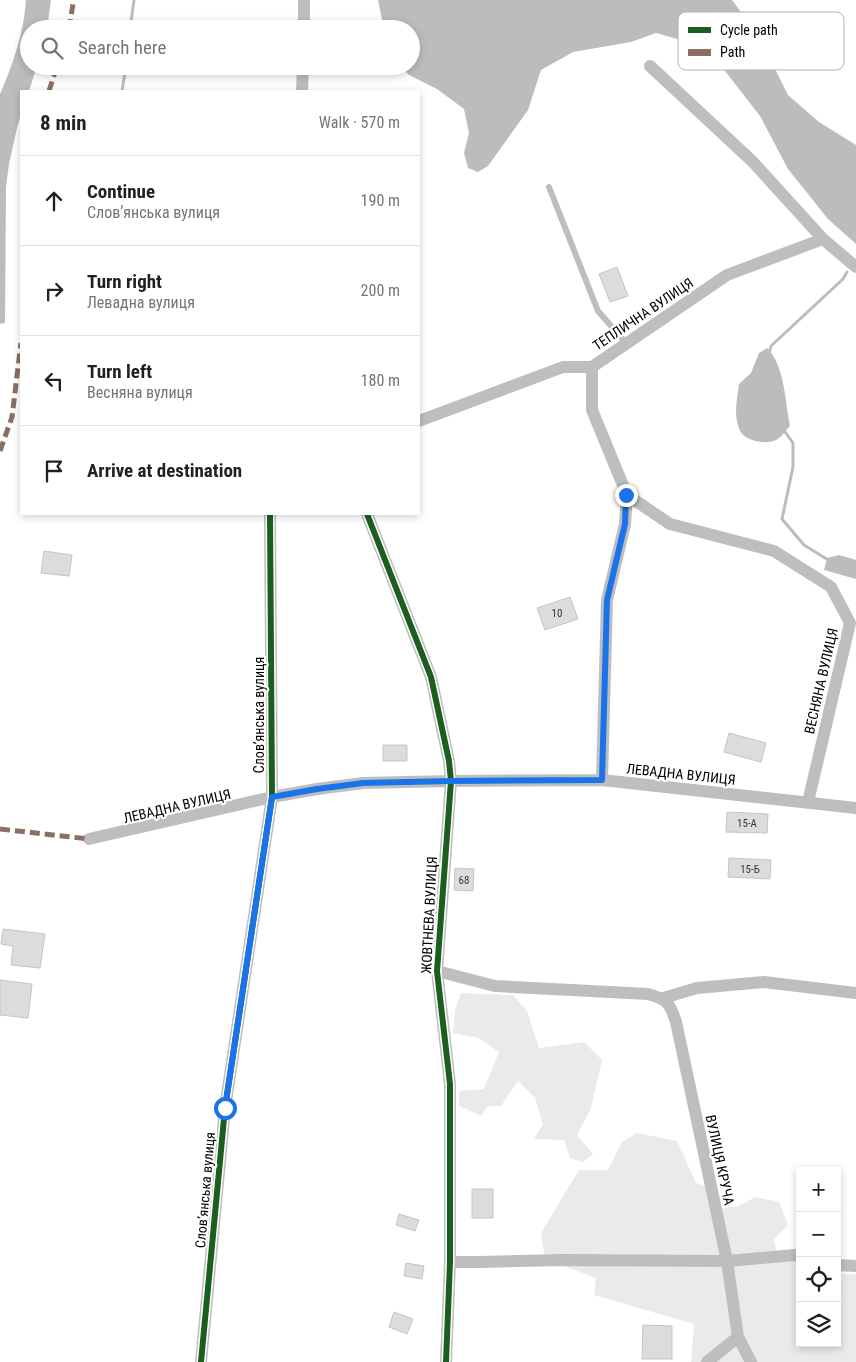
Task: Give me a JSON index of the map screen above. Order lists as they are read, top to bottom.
{
  "streets": {
    "street": [
      "ТЕПЛИЧНА ВУЛИЦЯ",
      "ВЕСНЯНА ВУЛИЦЯ",
      "Словʼянська вулиця",
      "ЛЕВАДНА ВУЛИЦЯ",
      "ЖОВТНЕВА ВУЛИЦЯ",
      "ВУЛИЦЯ КРУЧА"
    ]
  },
  "crossings": [
    ["ВЕСНЯНА ВУЛИЦЯ", "ЛЕВАДНА ВУЛИЦЯ"],
    ["Словʼянська вулиця", "ЛЕВАДНА ВУЛИЦЯ"],
    ["ЛЕВАДНА ВУЛИЦЯ", "ЖОВТНЕВА ВУЛИЦЯ"]
  ],
  "house_numbers": [
    "10",
    "15-А",
    "15-Б",
    "68"
  ],
  "legend": ["Cycle path", "Path"],
  "page": {
    "search": "Search here",
    "heading": ["8 min", "Walk · 570 m"],
    "list": [
      ["Continue", "Словʼянська вулиця", "190 m"],
      ["Turn right", "Левадна вулиця", "200 m"],
      ["Turn left", "Весняна вулиця", "180 m"],
      "Arrive at destination"
    ],
    "map_buttons": ["+", "−"]
  }
}
